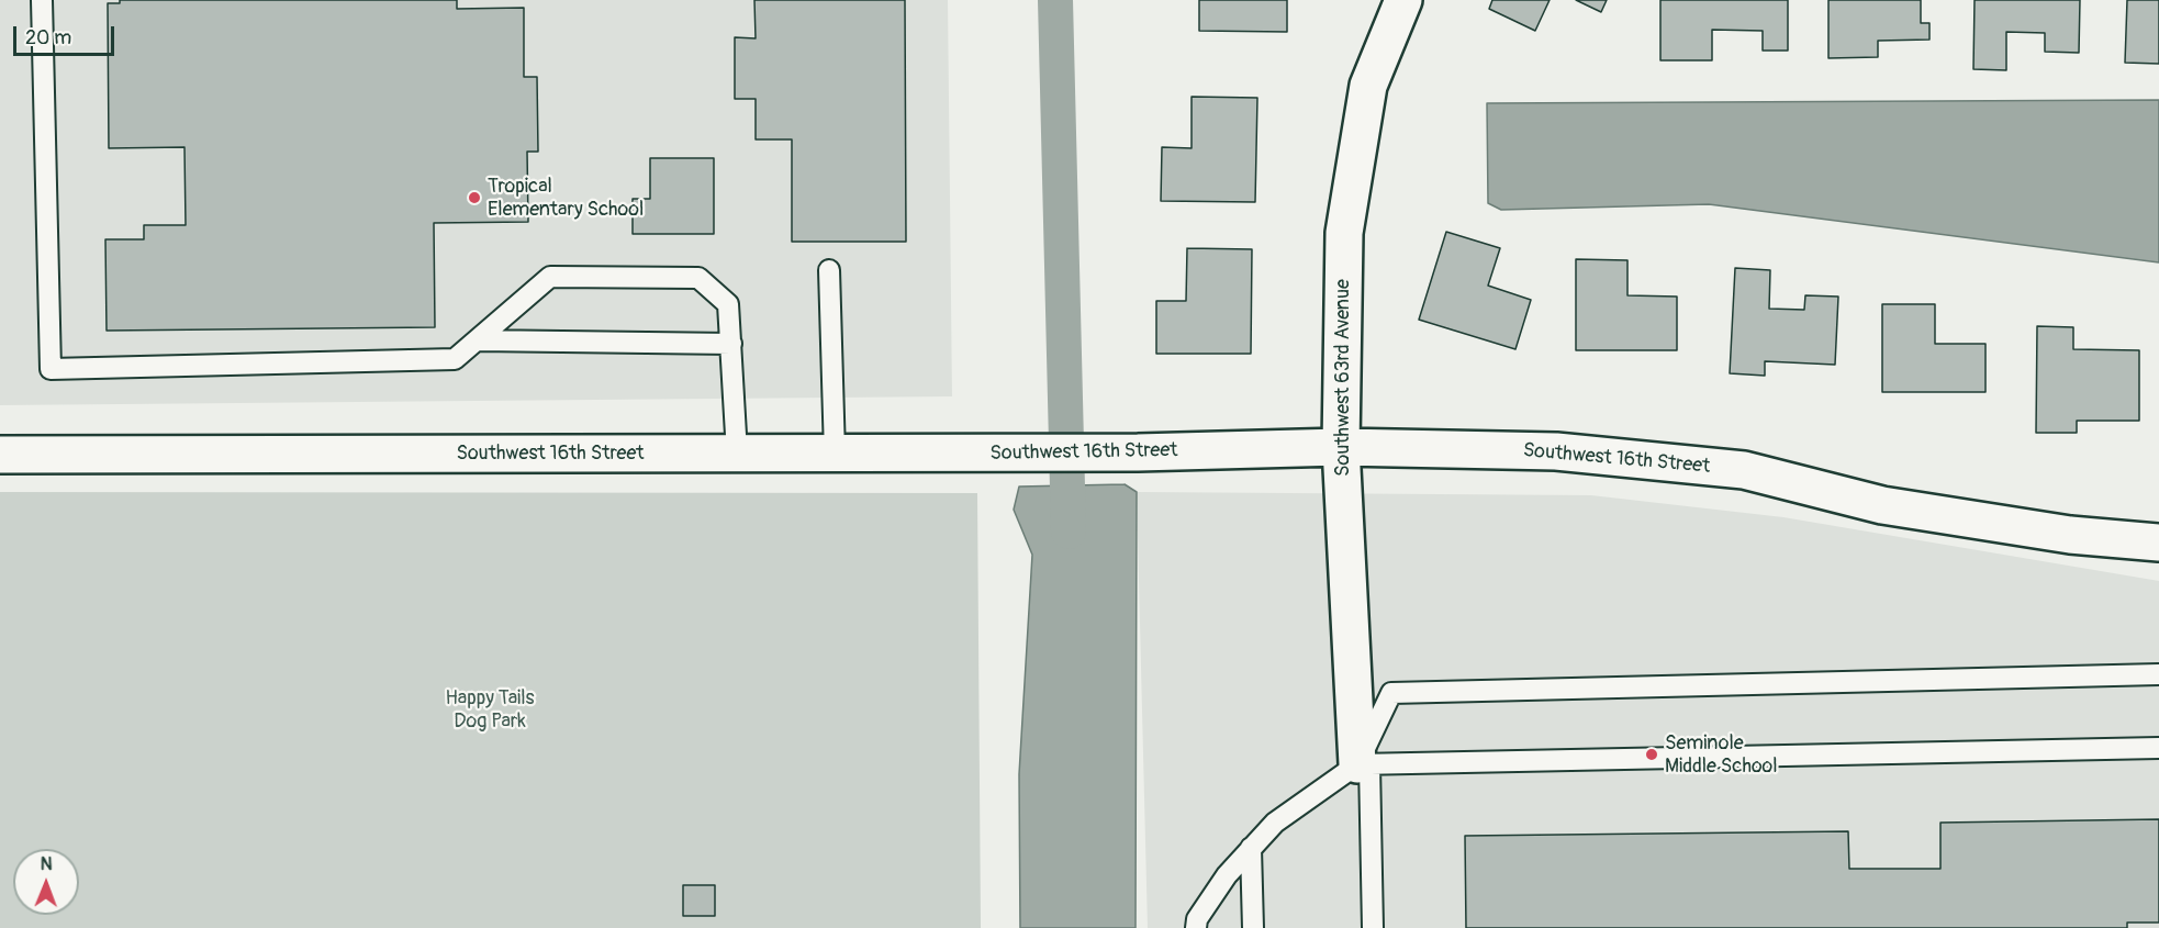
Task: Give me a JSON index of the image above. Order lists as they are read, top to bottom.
{
  "streets": {
    "street": ["Southwest 63rd Avenue", "Southwest 16th Street"]
  },
  "crossings": [
    ["Southwest 63rd Avenue", "Southwest 16th Street"]
  ],
  "parks": ["Happy Tails Dog Park"],
  "places": ["Tropical Elementary School", "Seminole Middle School"],
  "scale_bar": "20 m",
  "north": "top"
}
